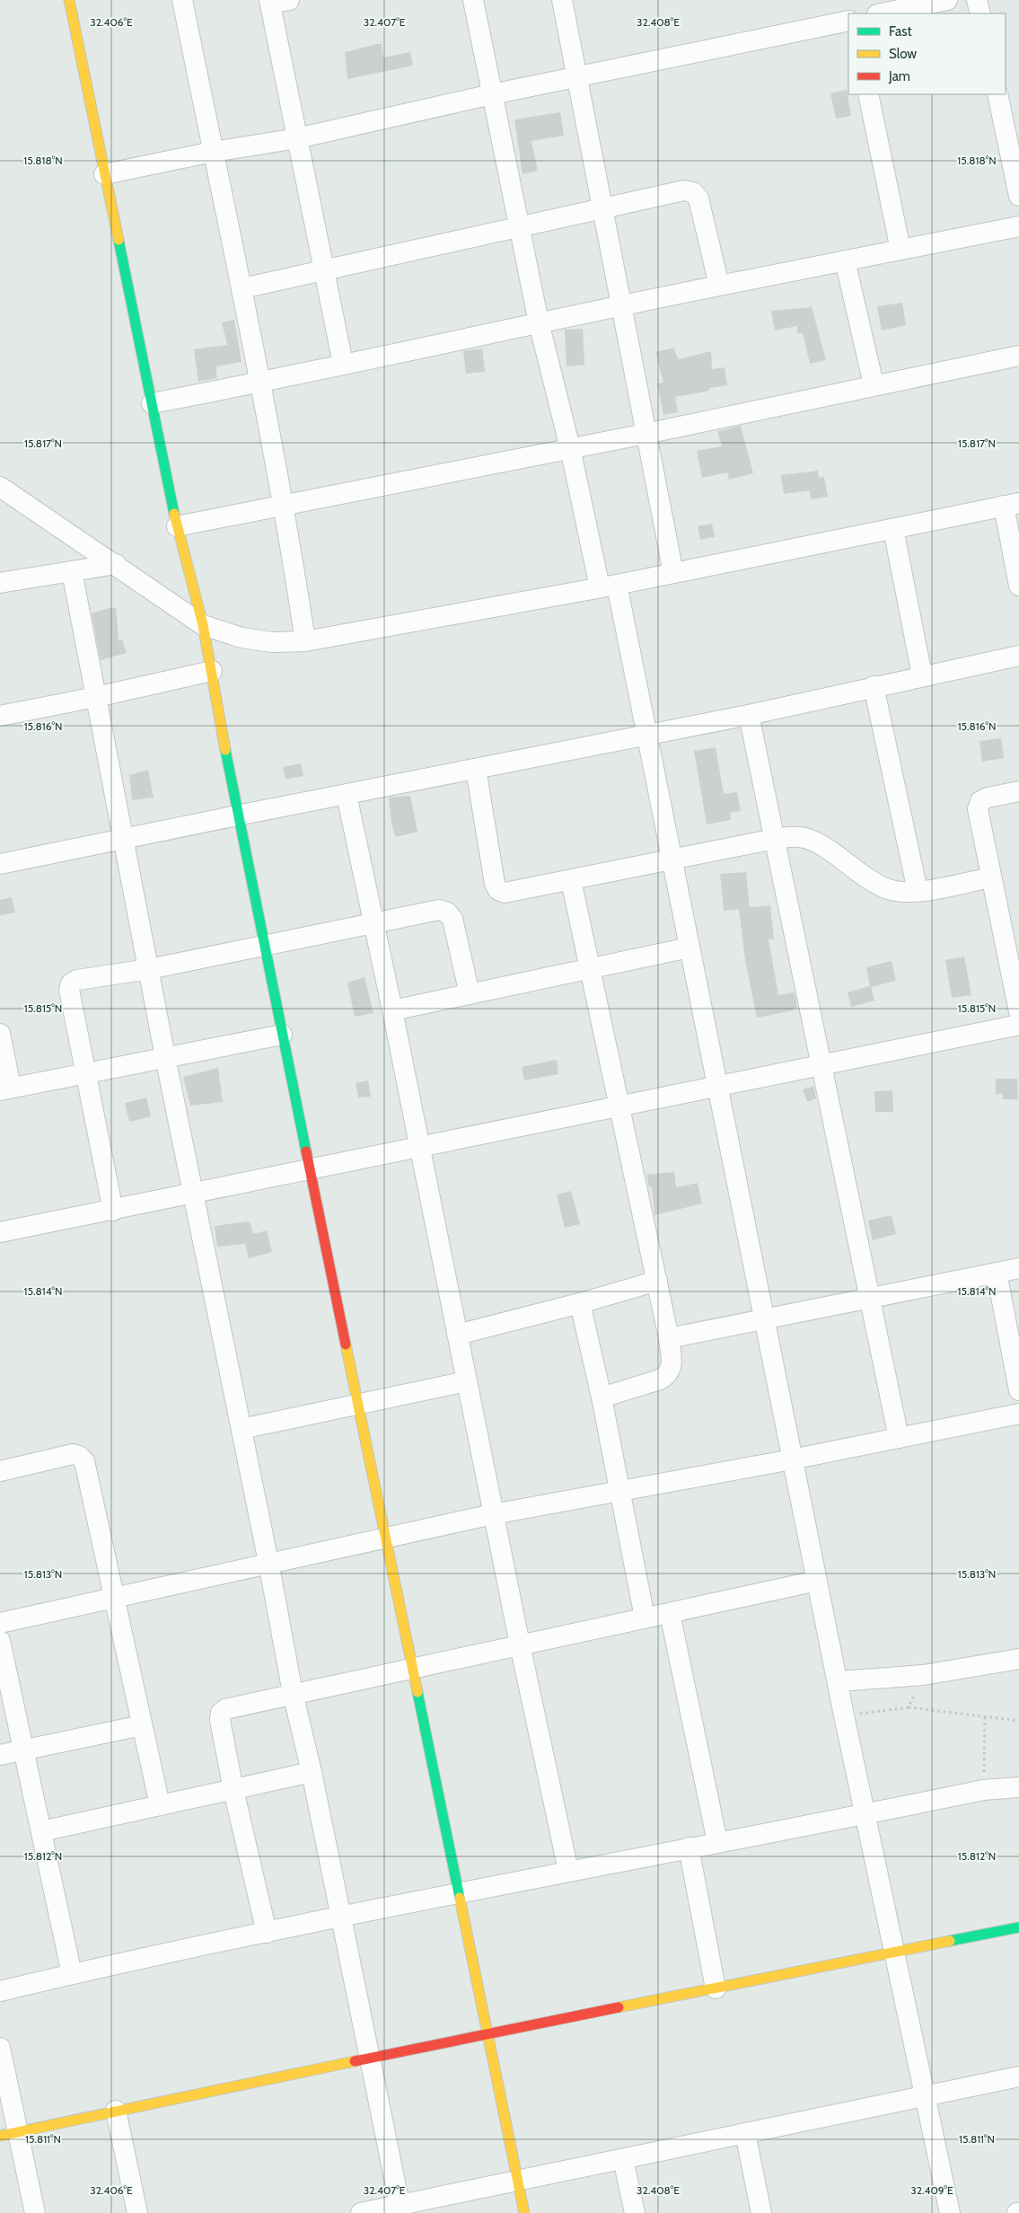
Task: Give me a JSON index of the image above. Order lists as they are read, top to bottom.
{
  "legend": ["Fast", "Slow", "Jam"],
  "coordinates": [
    "32.406°E",
    "32.407°E",
    "32.408°E",
    "15.818°N",
    "15.817°N",
    "15.816°N",
    "15.815°N",
    "15.814°N",
    "15.813°N",
    "15.812°N",
    "15.811°N",
    "32.409°E"
  ]
}
